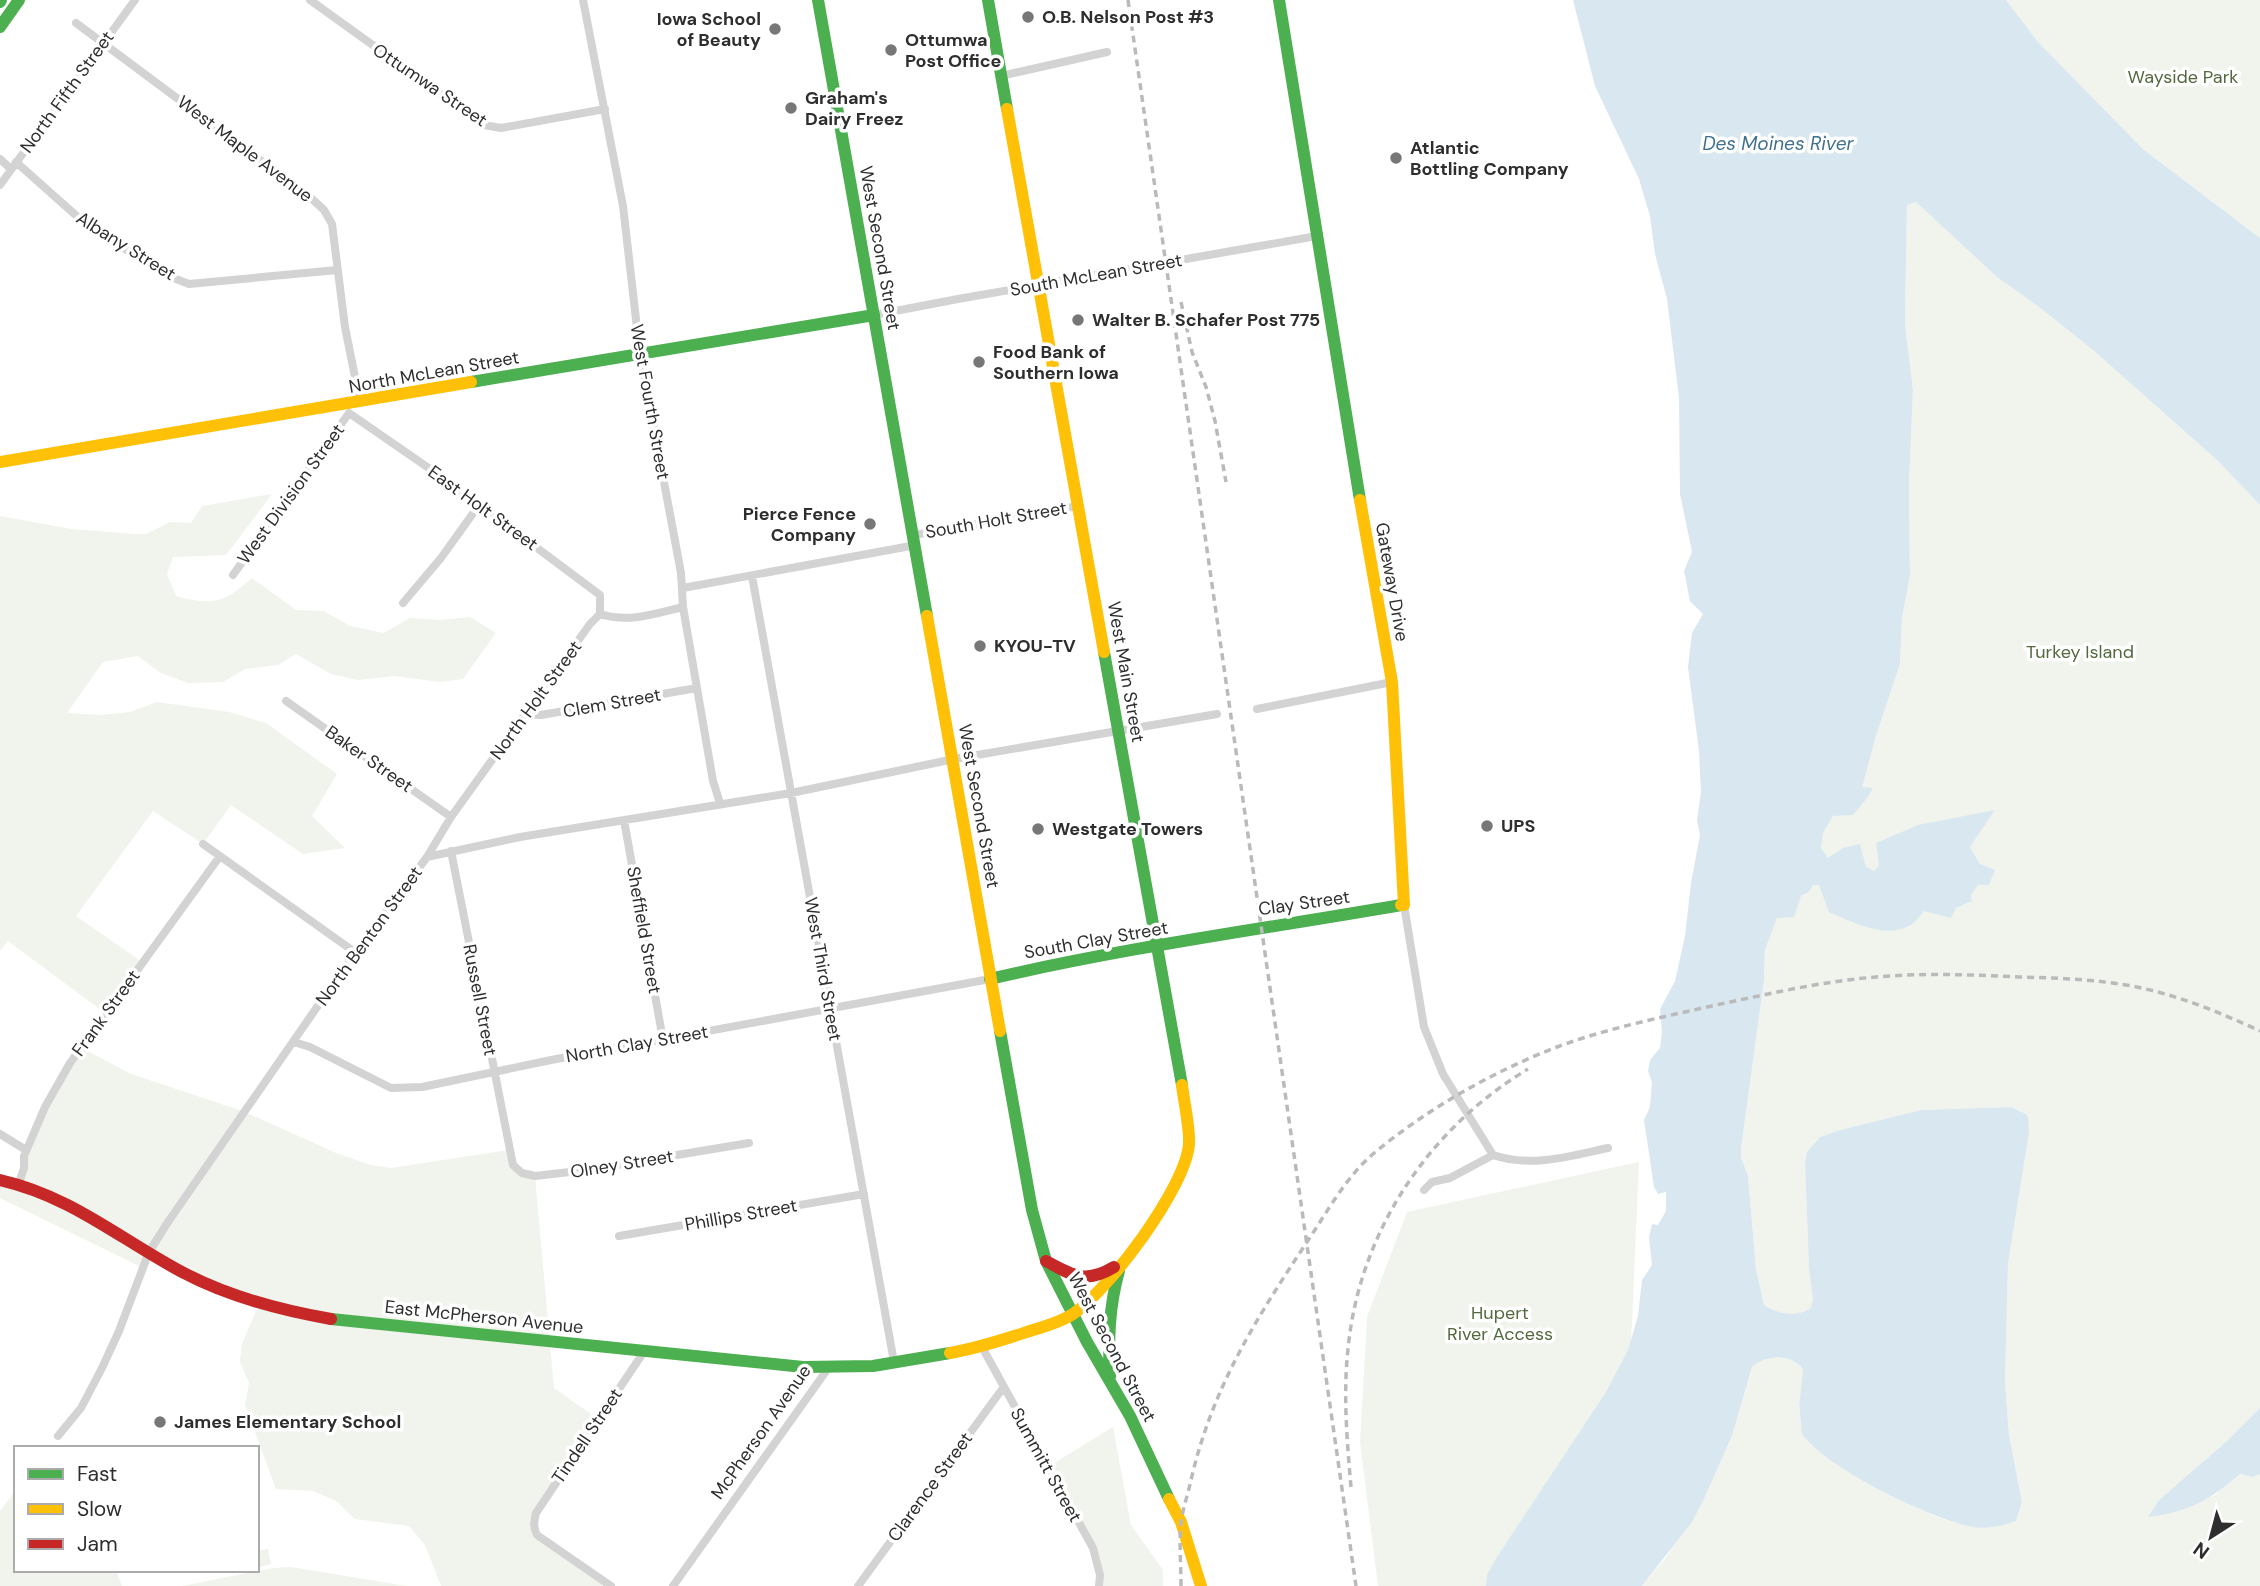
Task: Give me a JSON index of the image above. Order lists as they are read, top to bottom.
{
  "streets": {
    "main road": [
      "West Second Street",
      "North McLean Street",
      "Gateway Drive",
      "West Main Street",
      "Clay Street",
      "South Clay Street",
      "East McPherson Avenue",
      "McPherson Avenue"
    ],
    "street": [
      "Ottumwa Street",
      "North Fifth Street",
      "West Maple Avenue",
      "Albany Street",
      "South McLean Street",
      "West Fourth Street",
      "West Division Street",
      "East Holt Street",
      "South Holt Street",
      "North Holt Street",
      "Clem Street",
      "Baker Street",
      "Sheffield Street",
      "North Benton Street",
      "West Third Street",
      "Russell Street",
      "Frank Street",
      "North Clay Street",
      "Olney Street",
      "Phillips Street",
      "Tindell Street",
      "Summitt Street",
      "Clarence Street"
    ]
  },
  "crossings": [
    ["Ottumwa Street", "West Fourth Street"],
    ["North Fifth Street", "West Maple Avenue"],
    ["North Fifth Street", "Albany Street"],
    ["West Maple Avenue", "Albany Street"],
    ["West Maple Avenue", "North McLean Street"],
    ["West Second Street", "South McLean Street"],
    ["West Second Street", "North McLean Street"],
    ["West Second Street", "South Holt Street"],
    ["West Second Street", "West Main Street"],
    ["West Second Street", "North Benton Street"],
    ["West Second Street", "South Clay Street"],
    ["West Second Street", "North Clay Street"],
    ["West Second Street", "McPherson Avenue"],
    ["South McLean Street", "North McLean Street"],
    ["South McLean Street", "Gateway Drive"],
    ["South McLean Street", "West Main Street"],
    ["North McLean Street", "West Fourth Street"],
    ["North McLean Street", "West Division Street"],
    ["North McLean Street", "East Holt Street"],
    ["West Fourth Street", "Clem Street"],
    ["West Fourth Street", "North Benton Street"],
    ["West Division Street", "East Holt Street"],
    ["East Holt Street", "North Holt Street"],
    ["South Holt Street", "West Main Street"],
    ["Gateway Drive", "Clay Street"],
    ["West Main Street", "North Benton Street"],
    ["West Main Street", "South Clay Street"],
    ["West Main Street", "McPherson Avenue"],
    ["North Holt Street", "Clem Street"],
    ["North Holt Street", "Baker Street"],
    ["North Holt Street", "North Benton Street"],
    ["Clay Street", "South Clay Street"],
    ["Sheffield Street", "North Benton Street"],
    ["Sheffield Street", "North Clay Street"],
    ["North Benton Street", "West Third Street"],
    ["North Benton Street", "Russell Street"],
    ["North Benton Street", "North Clay Street"],
    ["North Benton Street", "East McPherson Avenue"],
    ["South Clay Street", "North Clay Street"],
    ["West Third Street", "North Clay Street"],
    ["West Third Street", "Phillips Street"],
    ["West Third Street", "McPherson Avenue"],
    ["Russell Street", "North Clay Street"],
    ["Russell Street", "Olney Street"],
    ["Frank Street", "East McPherson Avenue"],
    ["East McPherson Avenue", "McPherson Avenue"],
    ["East McPherson Avenue", "Tindell Street"],
    ["McPherson Avenue", "Summitt Street"],
    ["Summitt Street", "Clarence Street"]
  ],
  "water": ["Des Moines River"],
  "parks": ["Wayside Park", "Turkey Island", "Hupert River Access"],
  "places": [
    "O.B. Nelson Post #3",
    "Iowa School of Beauty",
    "Ottumwa Post Office",
    "Graham's Dairy Freez",
    "Atlantic Bottling Company",
    "Walter B. Schafer Post 775",
    "Food Bank of Southern Iowa",
    "Pierce Fence Company",
    "KYOU-TV",
    "UPS",
    "Westgate Towers",
    "James Elementary School"
  ],
  "legend": ["Fast", "Slow", "Jam"],
  "north": "bottom left"
}
